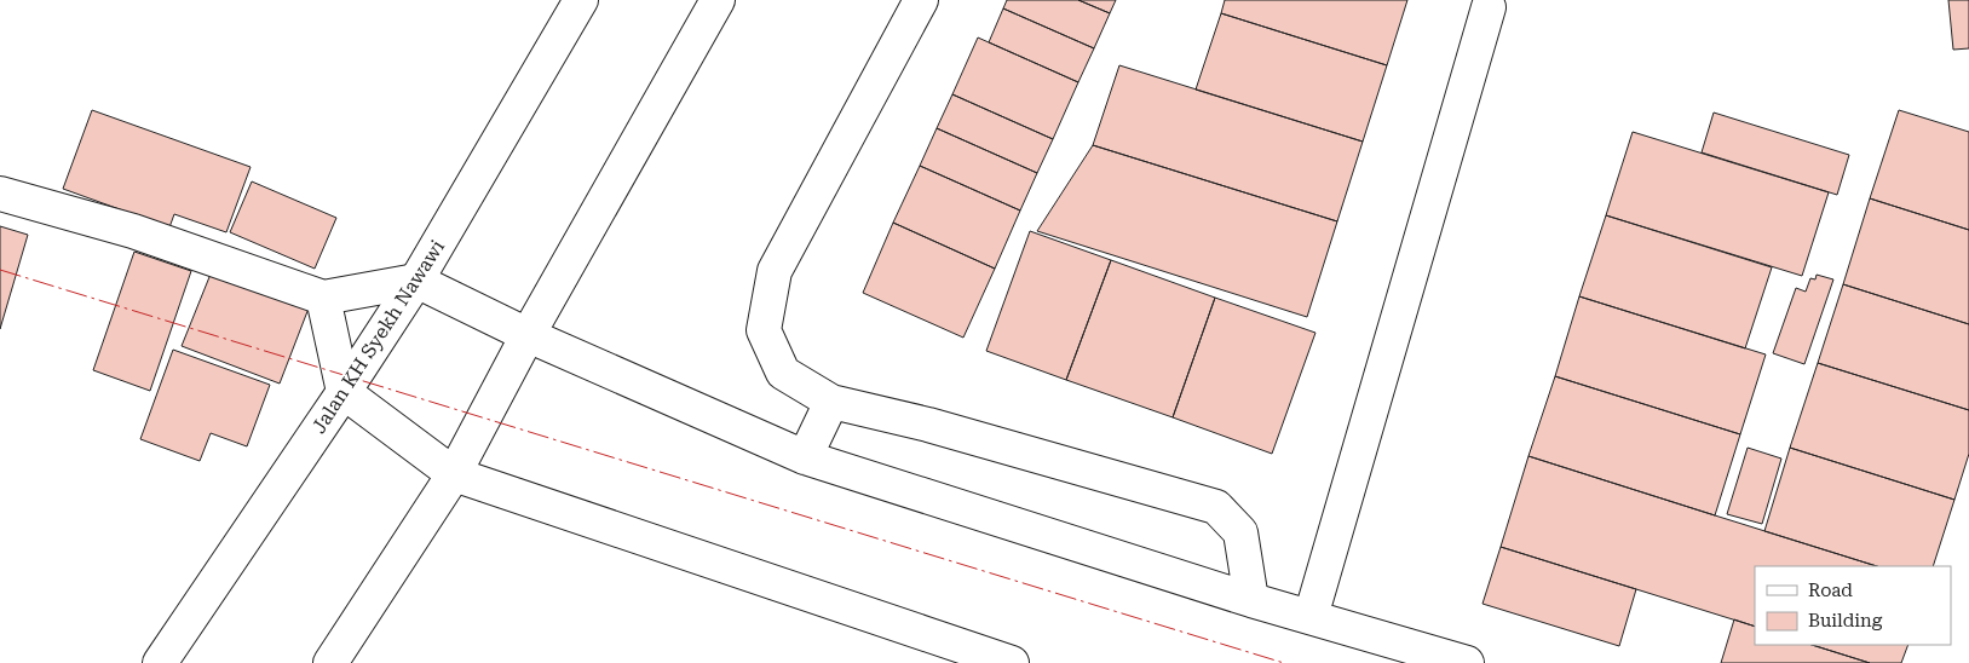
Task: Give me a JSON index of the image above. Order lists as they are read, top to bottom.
{
  "streets": {
    "main road": ["Jalan KH Syekh Nawawi"]
  },
  "legend": ["Road", "Building"]
}
